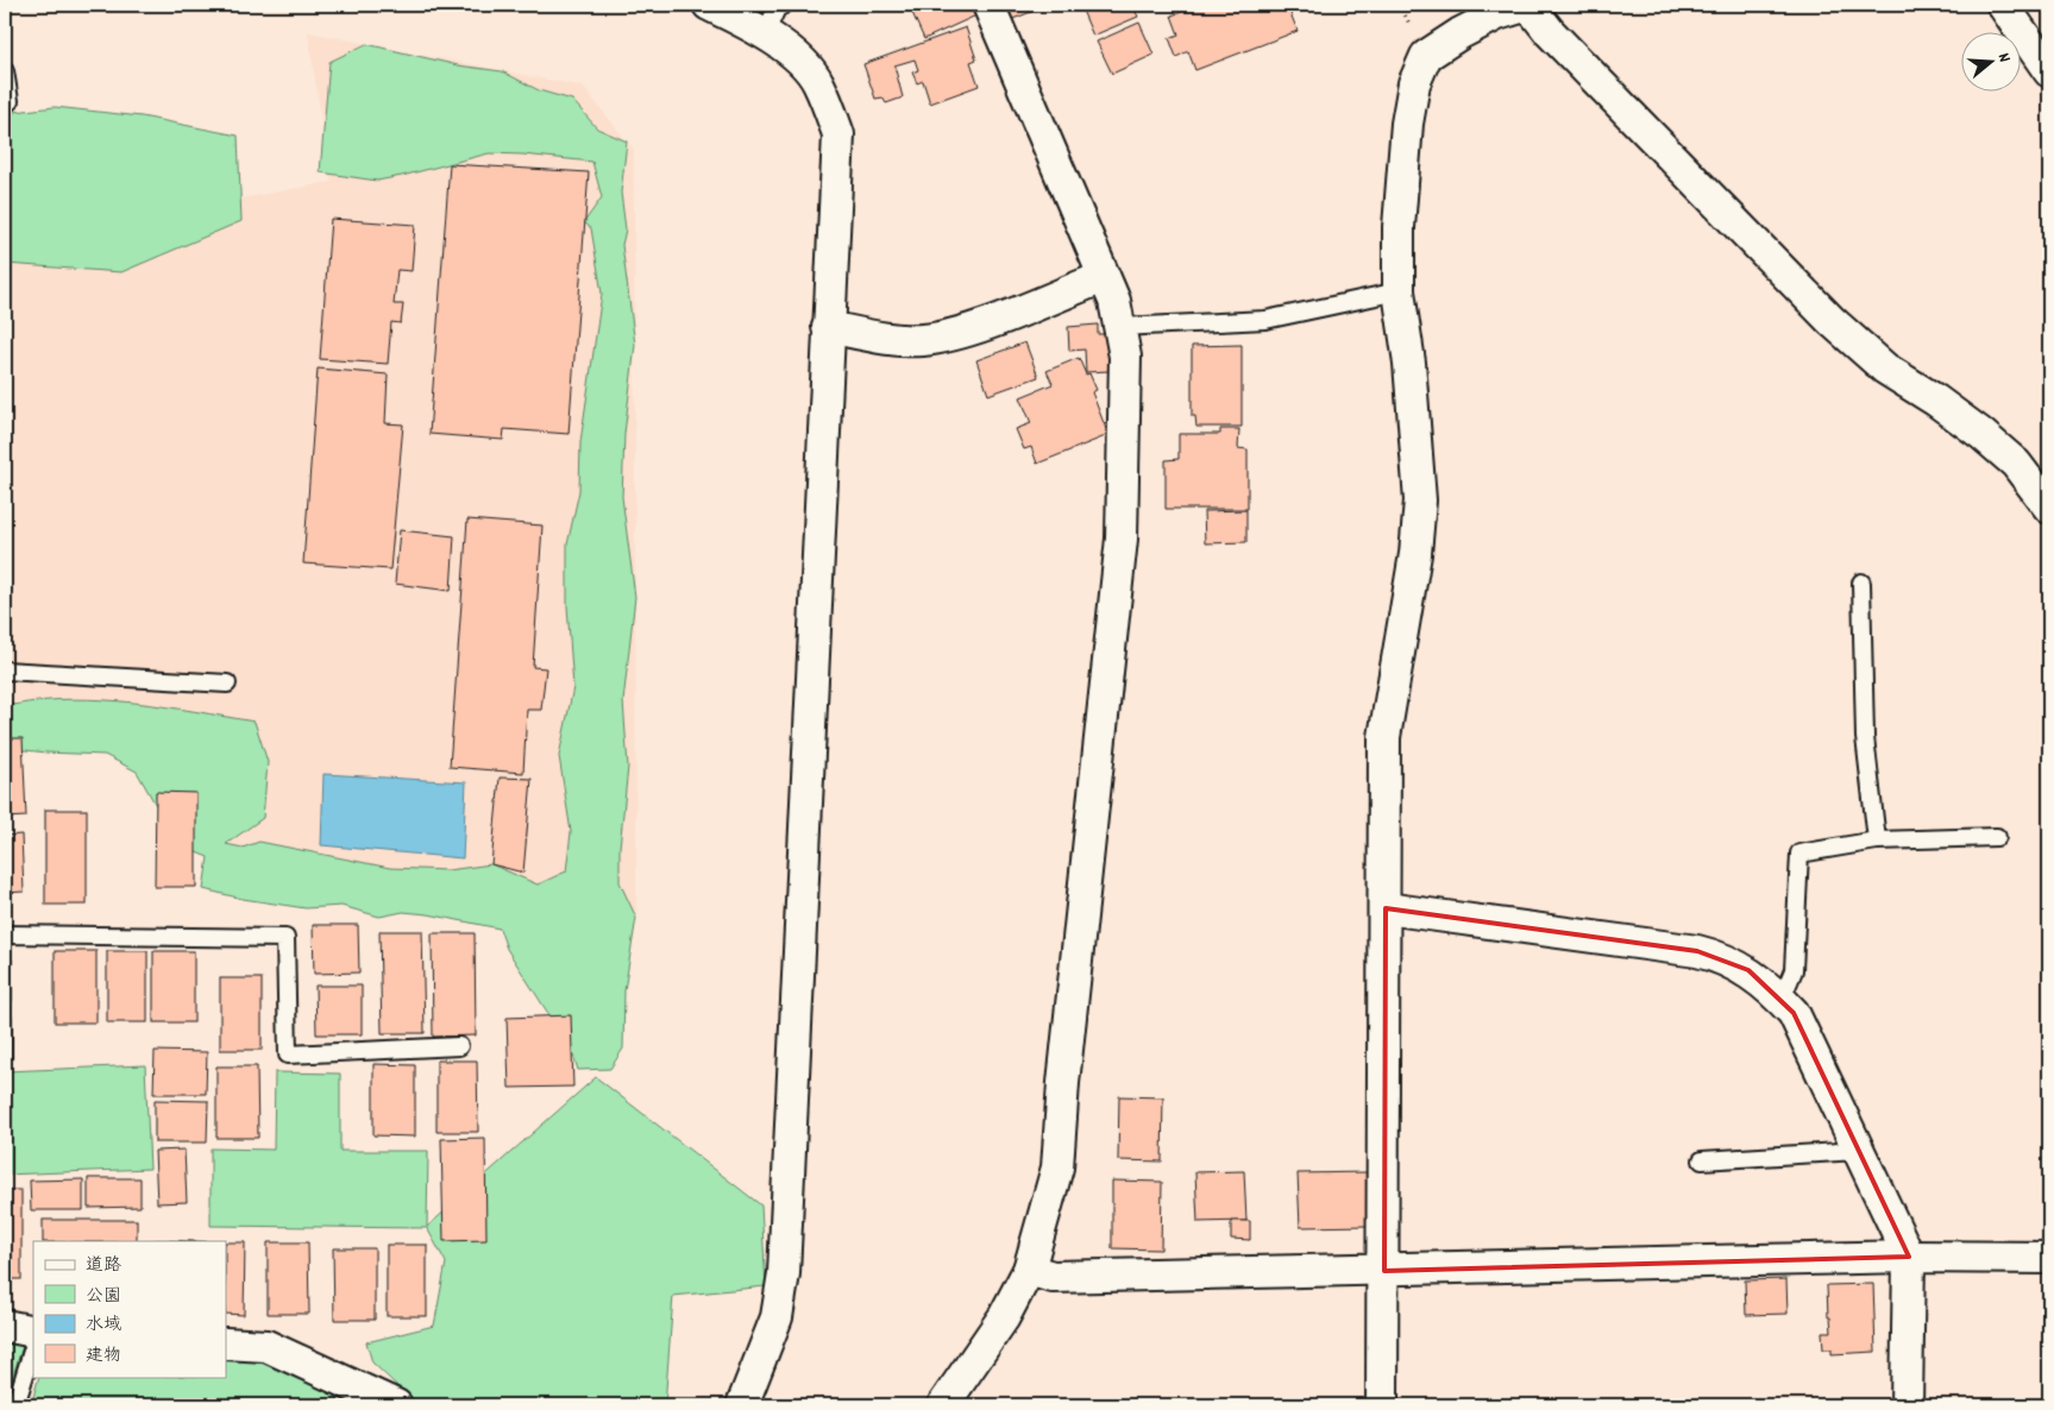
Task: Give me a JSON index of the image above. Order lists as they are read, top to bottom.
{
  "legend": [
    "道路",
    "公園",
    "水域",
    "建物"
  ],
  "north": "right"
}
